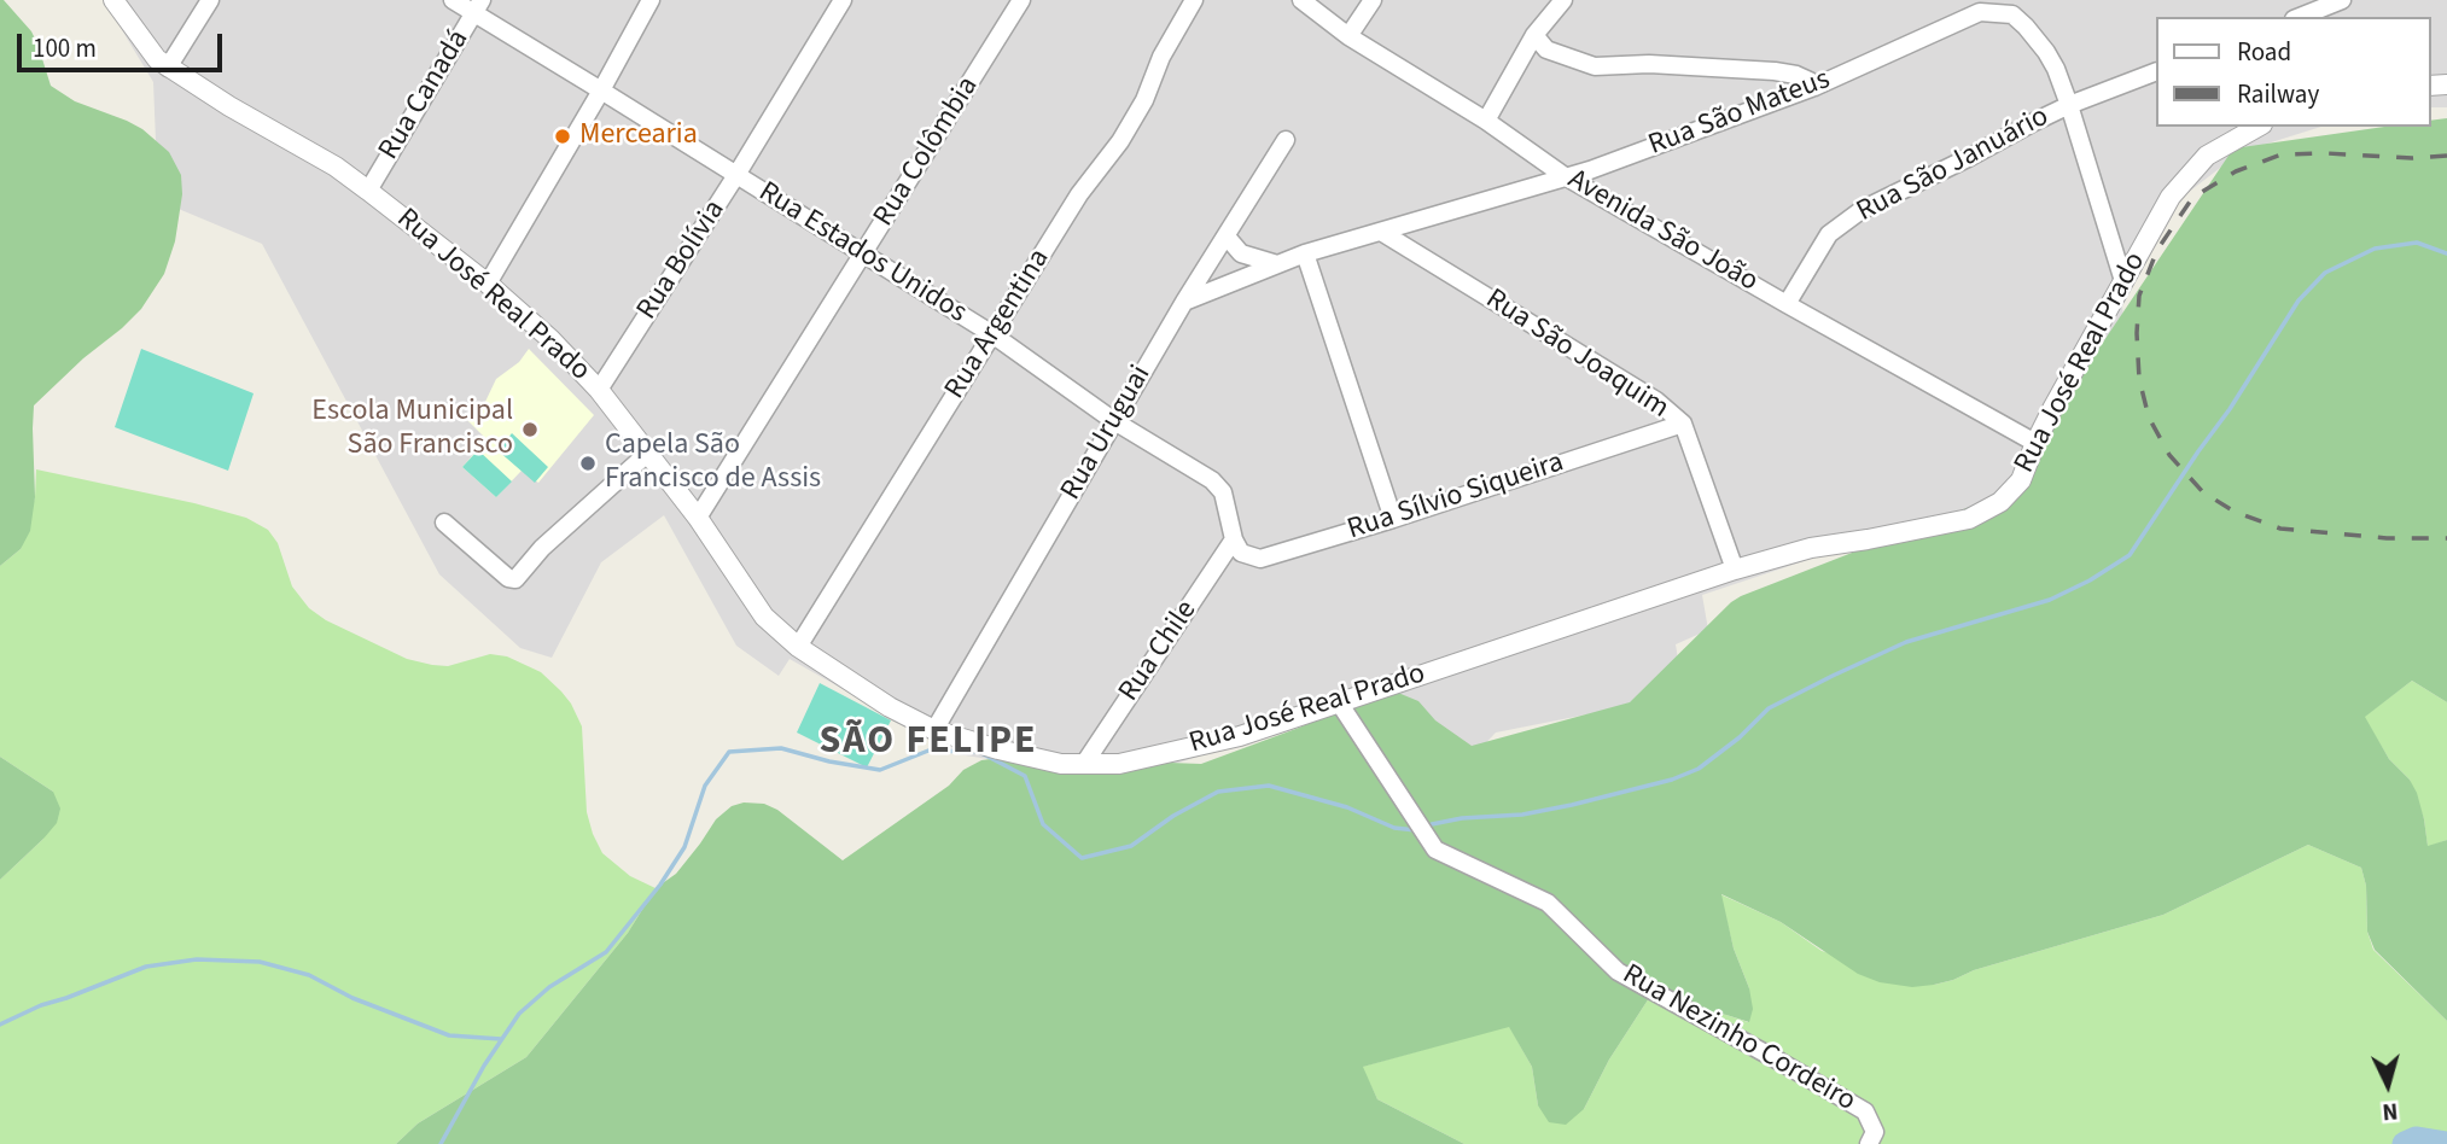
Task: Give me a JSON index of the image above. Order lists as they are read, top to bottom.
{
  "streets": {
    "street": [
      "Rua Canadá",
      "Rua São Mateus",
      "Rua Colômbia",
      "Rua São Januário",
      "Avenida São João",
      "Rua Estados Unidos",
      "Rua Bolívia",
      "Rua José Real Prado",
      "Rua Argentina",
      "Rua São Joaquim",
      "Rua Uruguai",
      "Rua Sílvio Siqueira",
      "Rua Chile",
      "Rua Nezinho Cordeiro"
    ]
  },
  "crossings": [
    ["Rua Canadá", "Rua Estados Unidos"],
    ["Rua Canadá", "Rua José Real Prado"],
    ["Rua São Mateus", "Rua São Januário"],
    ["Rua São Mateus", "Avenida São João"],
    ["Rua São Mateus", "Rua José Real Prado"],
    ["Rua São Mateus", "Rua São Joaquim"],
    ["Rua São Mateus", "Rua Uruguai"],
    ["Rua Colômbia", "Rua Estados Unidos"],
    ["Rua Colômbia", "Rua José Real Prado"],
    ["Rua São Januário", "Avenida São João"],
    ["Avenida São João", "Rua José Real Prado"],
    ["Rua Estados Unidos", "Rua Bolívia"],
    ["Rua Estados Unidos", "Rua Argentina"],
    ["Rua Estados Unidos", "Rua Uruguai"],
    ["Rua Estados Unidos", "Rua Sílvio Siqueira"],
    ["Rua Estados Unidos", "Rua Chile"],
    ["Rua Bolívia", "Rua José Real Prado"],
    ["Rua José Real Prado", "Rua Argentina"],
    ["Rua José Real Prado", "Rua São Joaquim"],
    ["Rua José Real Prado", "Rua Uruguai"],
    ["Rua José Real Prado", "Rua Chile"],
    ["Rua José Real Prado", "Rua Nezinho Cordeiro"],
    ["Rua São Joaquim", "Rua Sílvio Siqueira"],
    ["Rua Sílvio Siqueira", "Rua Chile"]
  ],
  "districts": ["SÃO FELIPE"],
  "places": ["Mercearia", "Escola Municipal São Francisco", "Capela São Francisco de Assis"],
  "legend": ["Road", "Railway"],
  "scale_bar": "100 m",
  "north": "bottom"
}
